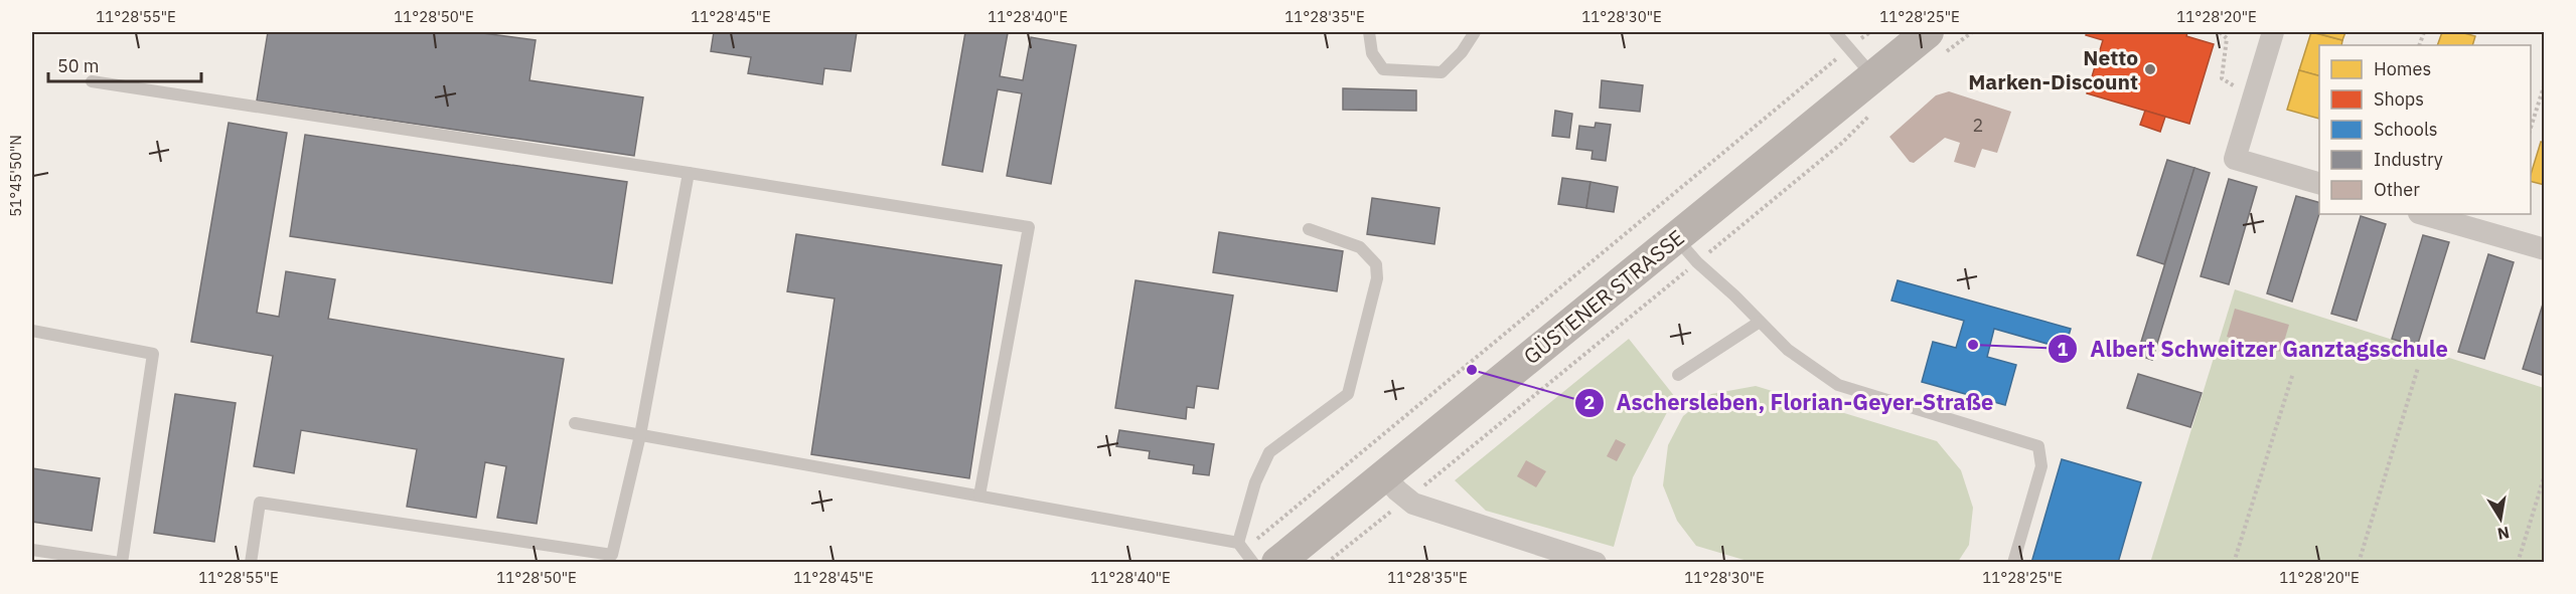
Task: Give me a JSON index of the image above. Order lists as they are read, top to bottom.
{
  "streets": {
    "main road": ["GÜSTENER STRASSE"]
  },
  "places": ["Netto Marken-Discount", "Albert Schweitzer Ganztagsschule", "Aschersleben, Florian-Geyer-Straße"],
  "house_numbers": ["2"],
  "legend": [
    "Homes",
    "Shops",
    "Schools",
    "Industry",
    "Other"
  ],
  "scale_bar": "50 m",
  "north": "bottom",
  "coordinates": [
    "11°28'55\"E",
    "11°28'50\"E",
    "11°28'45\"E",
    "11°28'40\"E",
    "11°28'35\"E",
    "11°28'30\"E",
    "11°28'25\"E",
    "11°28'20\"E",
    "51°45'50\"N"
  ]
}
